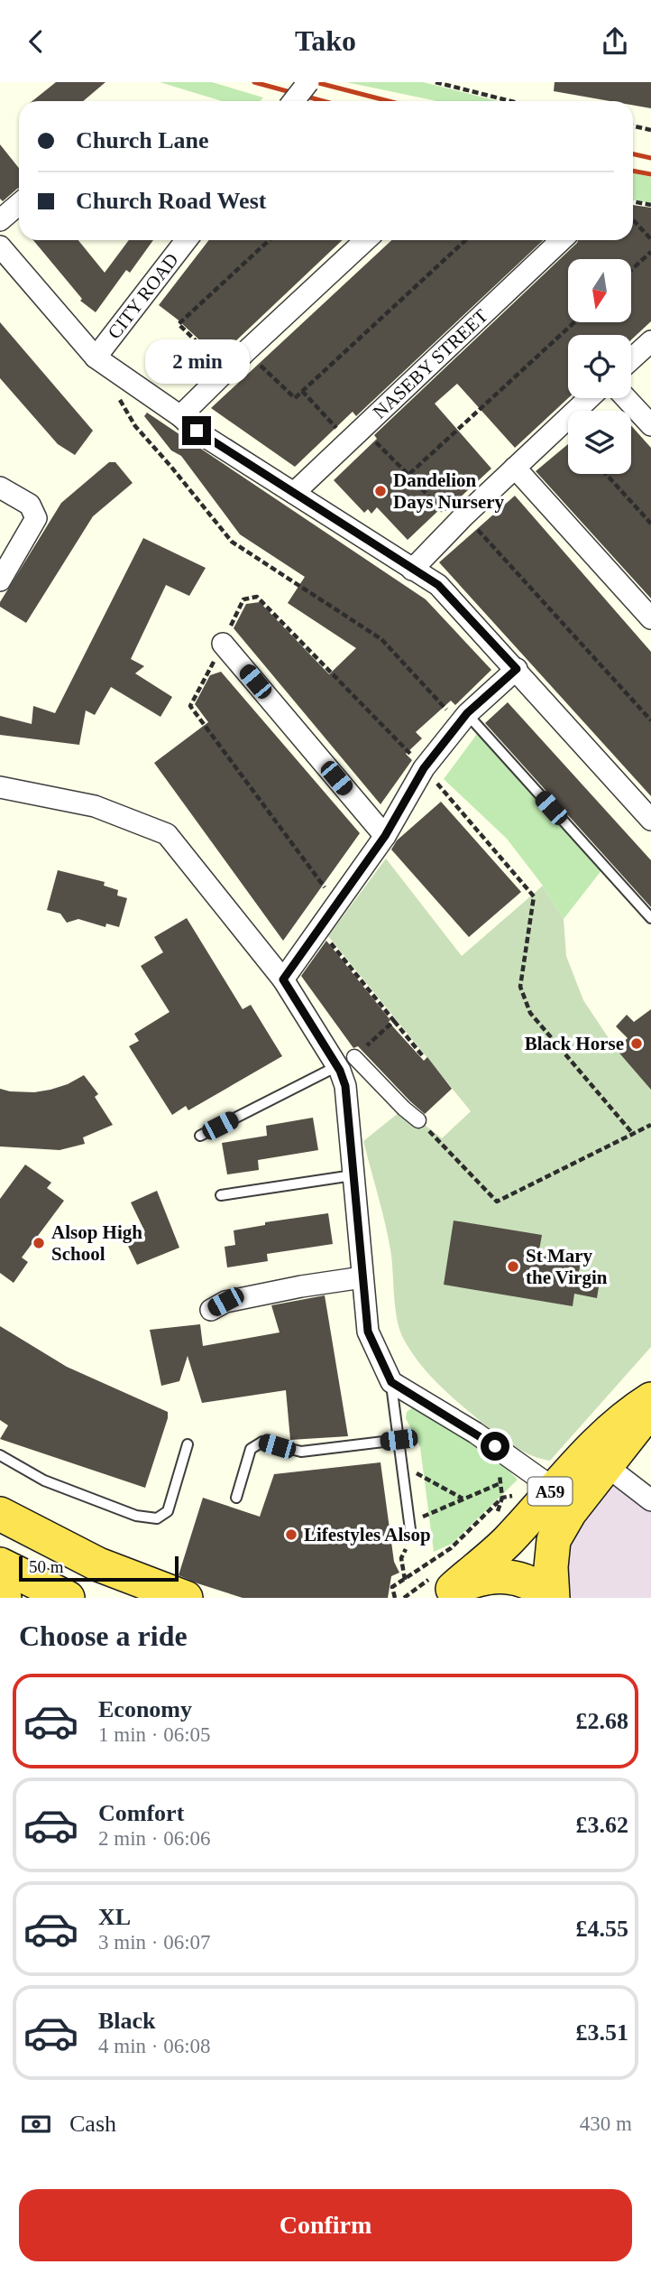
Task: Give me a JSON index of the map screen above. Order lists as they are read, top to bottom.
{
  "streets": {
    "highway": ["A59"],
    "street": ["CITY ROAD", "NASEBY STREET"]
  },
  "places": [
    "Dandelion Days Nursery",
    "Black Horse",
    "Alsop High School",
    "St Mary the Virgin",
    "Lifestyles Alsop"
  ],
  "scale_bar": "50 m",
  "north": "bottom",
  "page": {
    "header": "Tako",
    "banner": ["Church Lane", "Church Road West"],
    "bubble": "2 min",
    "scale": "50 m",
    "heading": "Choose a ride",
    "list": [
      {
        "name": "Economy",
        "note": "1 min · 06:05",
        "value": "£2.68"
      },
      {
        "name": "Comfort",
        "note": "2 min · 06:06",
        "value": "£3.62"
      },
      {
        "name": "XL",
        "note": "3 min · 06:07",
        "value": "£4.55"
      },
      {
        "name": "Black",
        "note": "4 min · 06:08",
        "value": "£3.51"
      }
    ],
    "pay": ["Cash", "430 m"],
    "buttons": "Confirm"
  }
}
